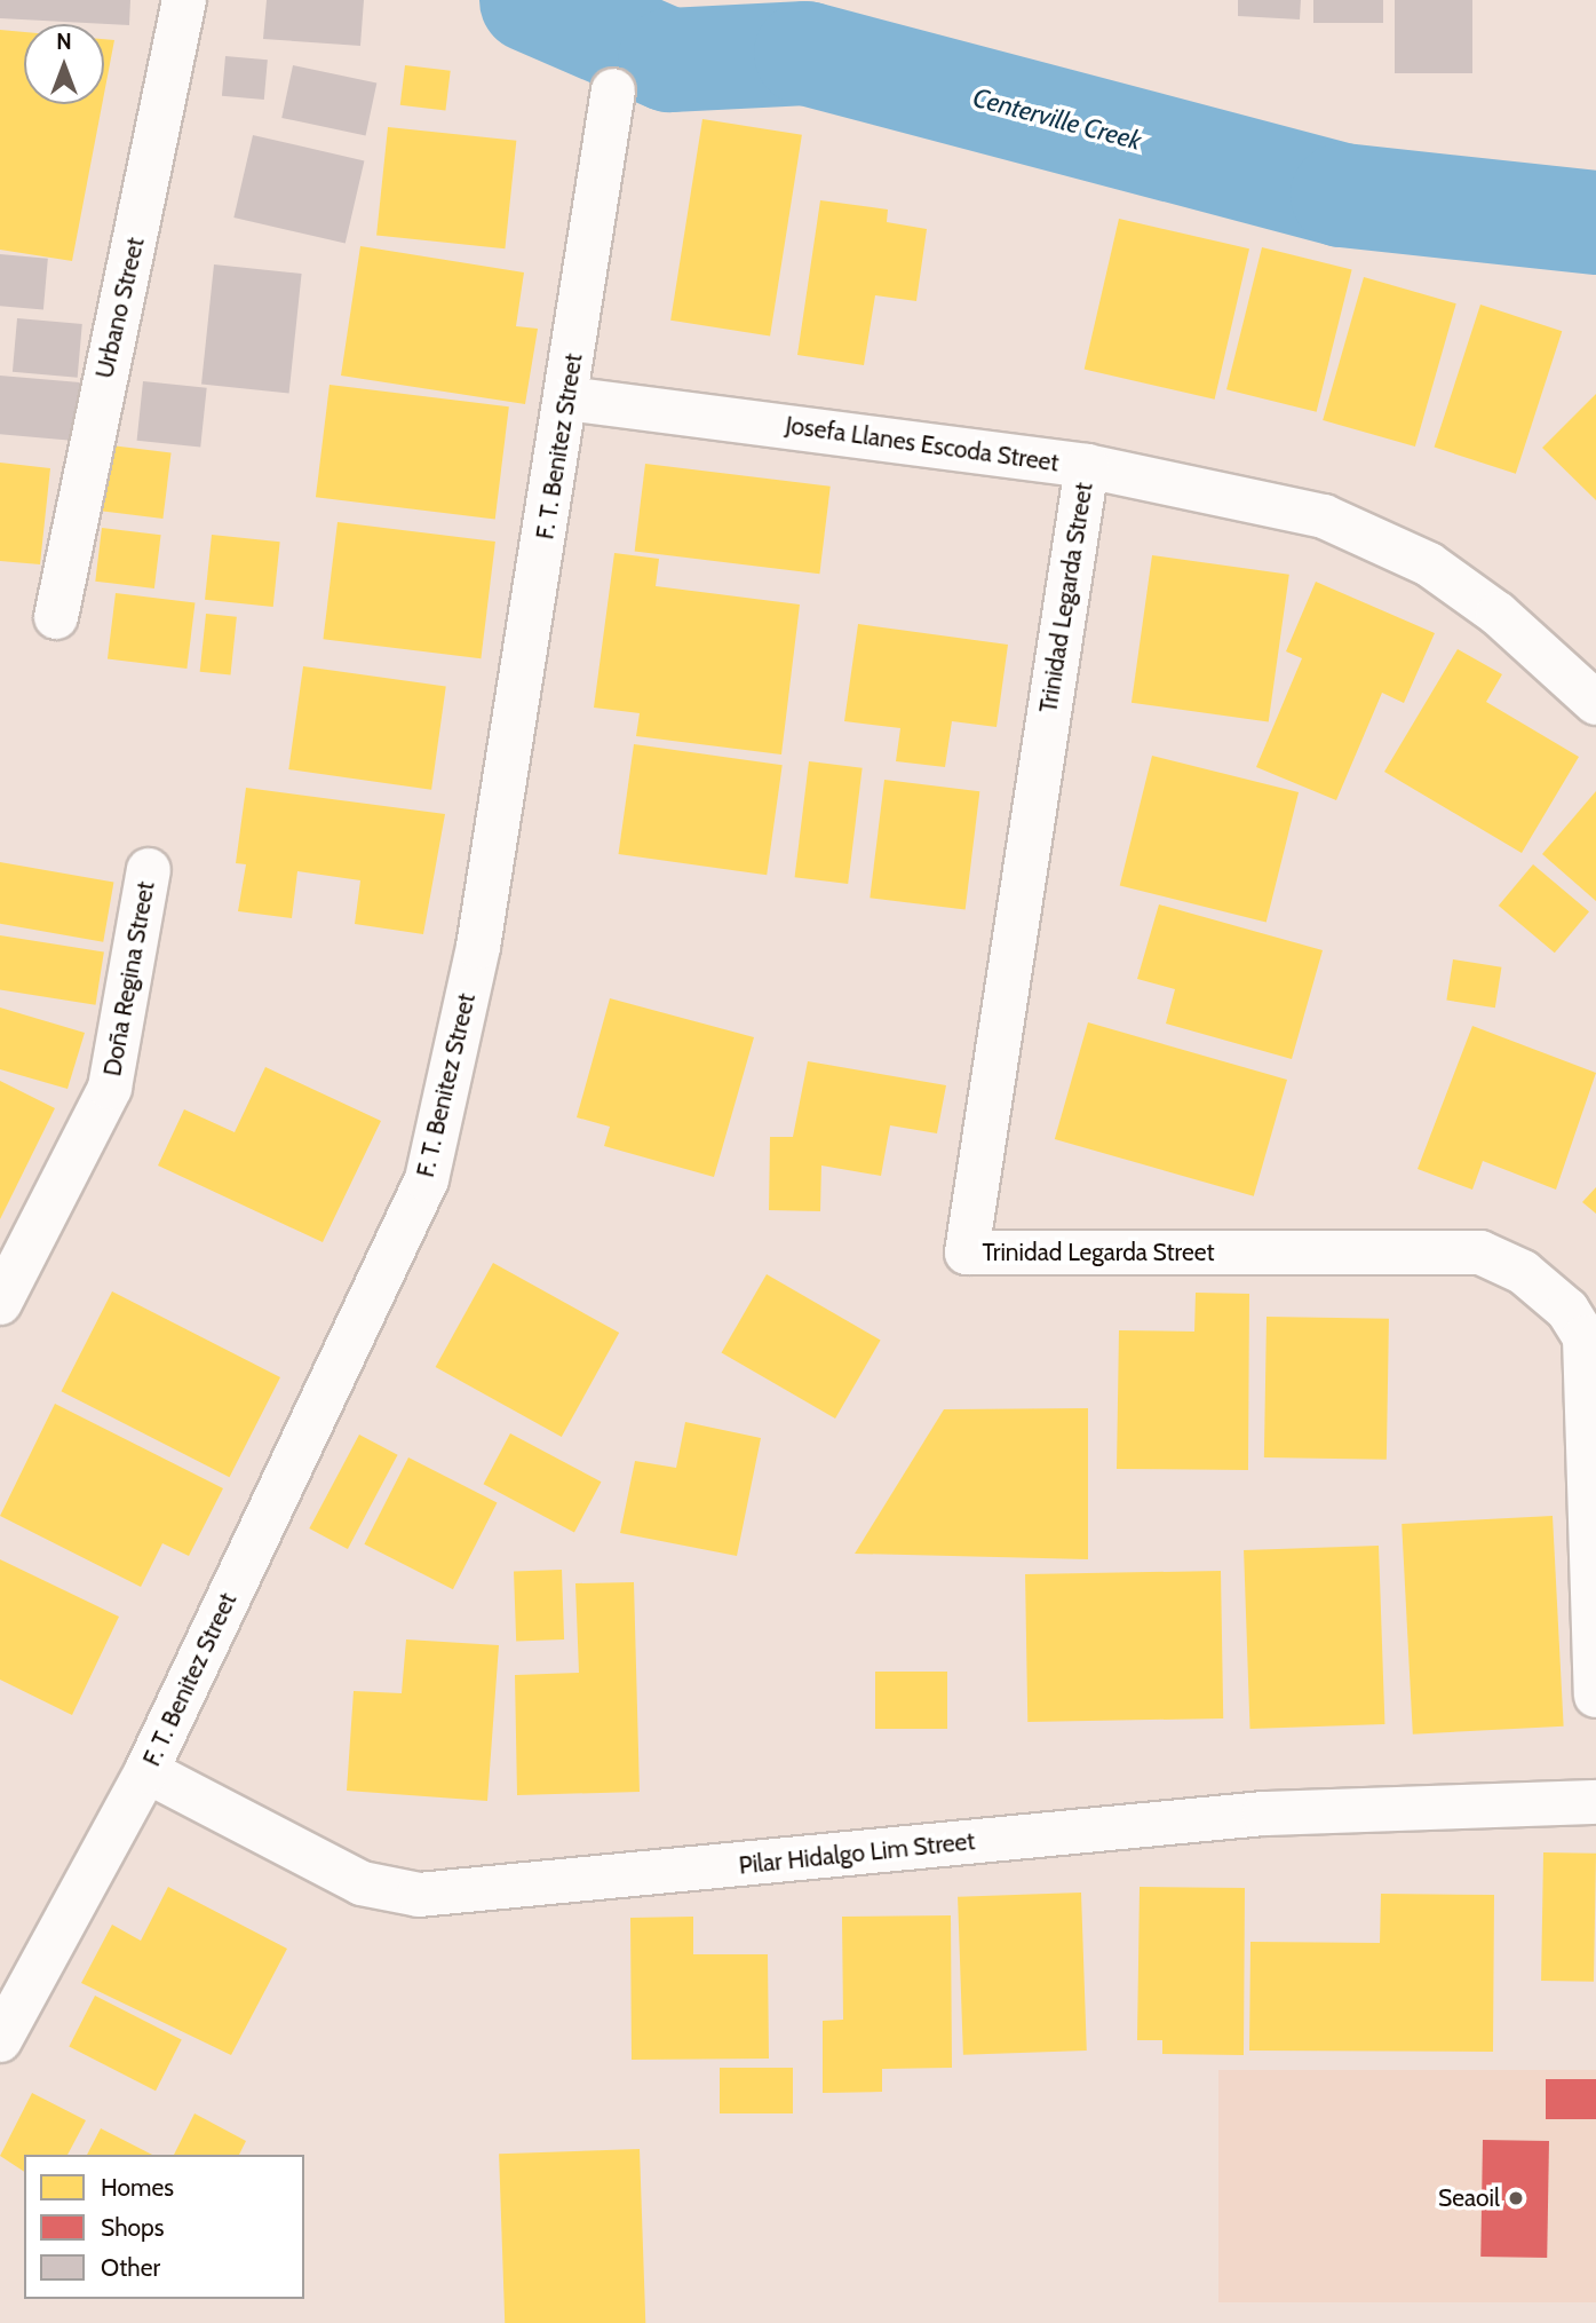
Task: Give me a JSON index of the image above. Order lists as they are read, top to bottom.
{
  "streets": {
    "street": [
      "Urbano Street",
      "Josefa Llanes Escoda Street",
      "F. T. Benitez Street",
      "Trinidad Legarda Street",
      "Doña Regina Street",
      "Pilar Hidalgo Lim Street"
    ]
  },
  "crossings": [
    ["Josefa Llanes Escoda Street", "F. T. Benitez Street"],
    ["Josefa Llanes Escoda Street", "Trinidad Legarda Street"],
    ["F. T. Benitez Street", "Pilar Hidalgo Lim Street"]
  ],
  "water": ["Centerville Creek"],
  "places": ["Seaoil"],
  "legend": ["Homes", "Shops", "Other"],
  "north": "top"
}
